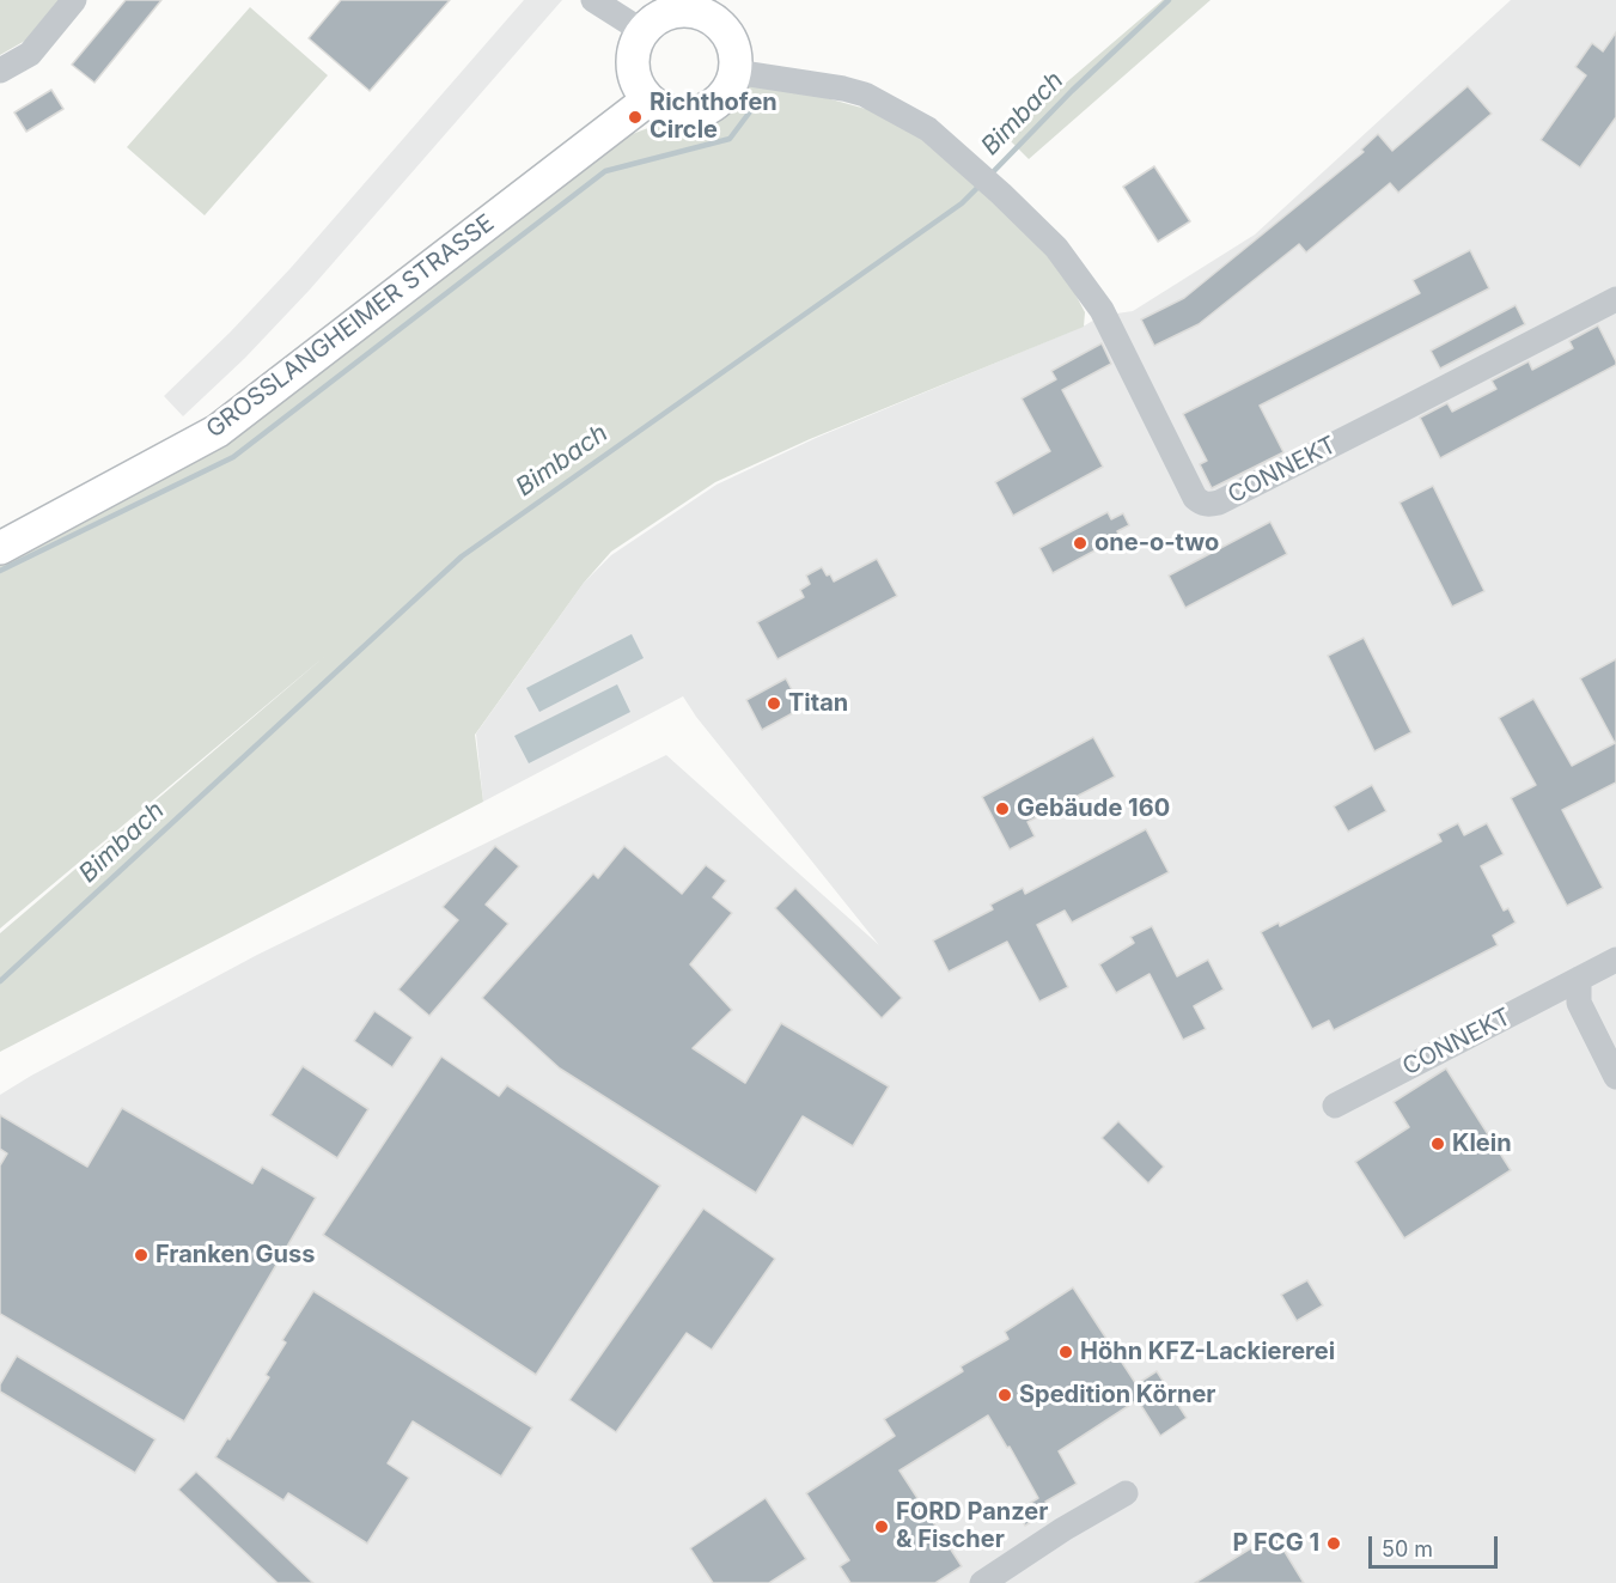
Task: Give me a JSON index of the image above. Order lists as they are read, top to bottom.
{
  "streets": {
    "main road": ["GROSSLANGHEIMER STRASSE"],
    "street": ["CONNEKT"]
  },
  "crossings": [
    ["GROSSLANGHEIMER STRASSE", "CONNEKT"]
  ],
  "water": ["Bimbach"],
  "places": [
    "Richthofen Circle",
    "one-o-two",
    "Titan",
    "Gebäude 160",
    "Klein",
    "Franken Guss",
    "Höhn KFZ-Lackiererei",
    "Spedition Körner",
    "FORD Panzer & Fischer",
    "P FCG 1"
  ],
  "scale_bar": "50 m"
}
